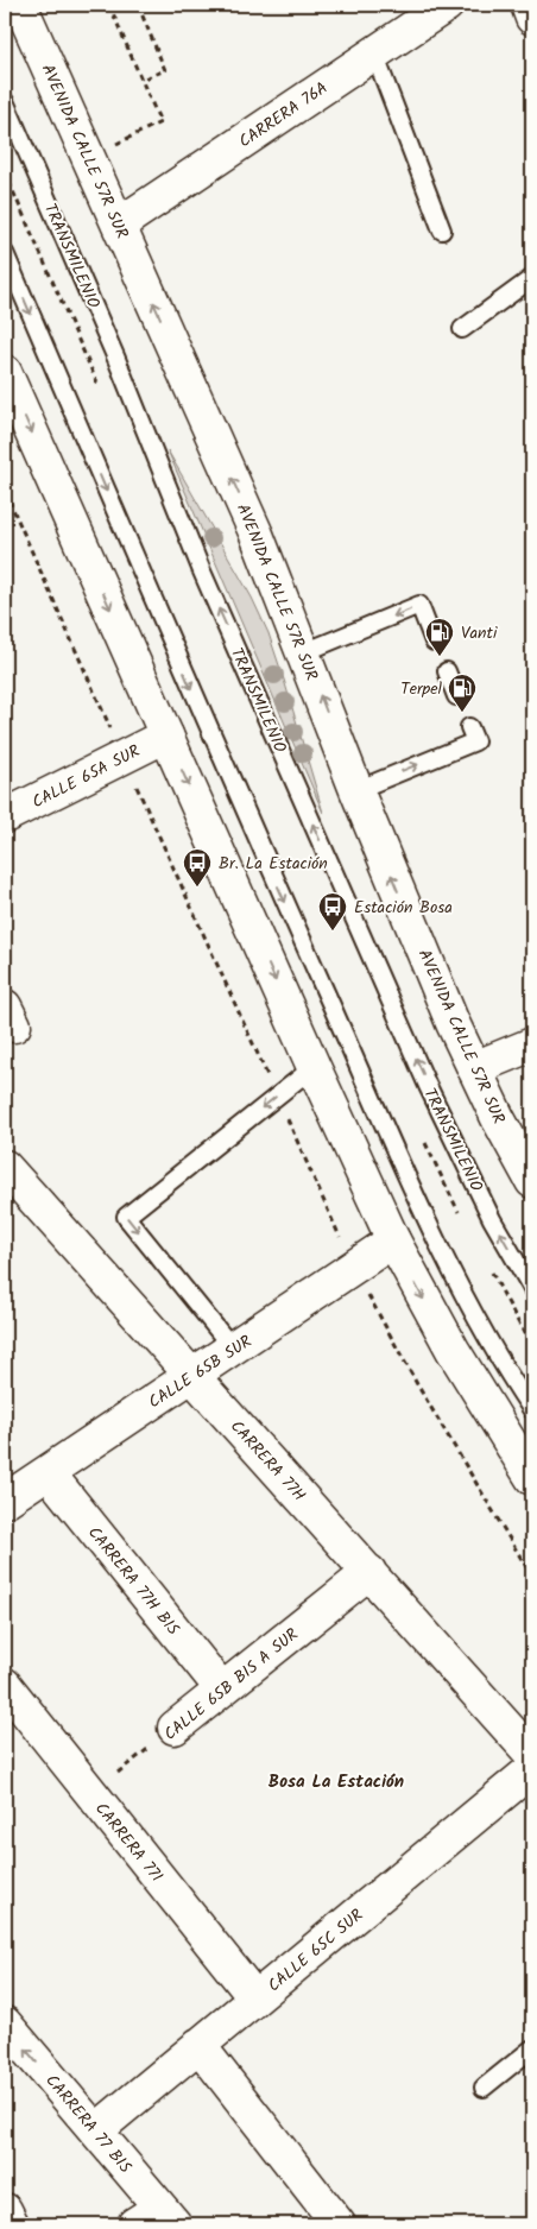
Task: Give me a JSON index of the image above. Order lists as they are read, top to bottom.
{
  "streets": {
    "main road": [
      "CARRERA 76A",
      "AVENIDA CALLE 57R SUR",
      "CALLE 65A SUR",
      "CALLE 65B SUR",
      "CARRERA 77H",
      "CARRERA 77H BIS",
      "CALLE 65B BIS A SUR",
      "CARRERA 77I",
      "CALLE 65C SUR",
      "CARRERA 77 BIS"
    ],
    "lane": ["TRANSMILENIO"]
  },
  "crossings": [
    ["CARRERA 76A", "AVENIDA CALLE 57R SUR"],
    ["CALLE 65B SUR", "CARRERA 77H"],
    ["CALLE 65B SUR", "CARRERA 77H BIS"],
    ["CARRERA 77H", "CALLE 65B BIS A SUR"],
    ["CARRERA 77H BIS", "CALLE 65B BIS A SUR"],
    ["CALLE 65B BIS A SUR", "CARRERA 77I"],
    ["CARRERA 77I", "CALLE 65C SUR"],
    ["CALLE 65C SUR", "CARRERA 77 BIS"]
  ],
  "one_way": ["CARRERA 77 BIS"],
  "districts": ["Bosa La Estación"],
  "places": {
    "fuel station": ["Vanti", "Terpel"],
    "bus stop": ["Br. La Estación", "Estación Bosa"]
  }
}
